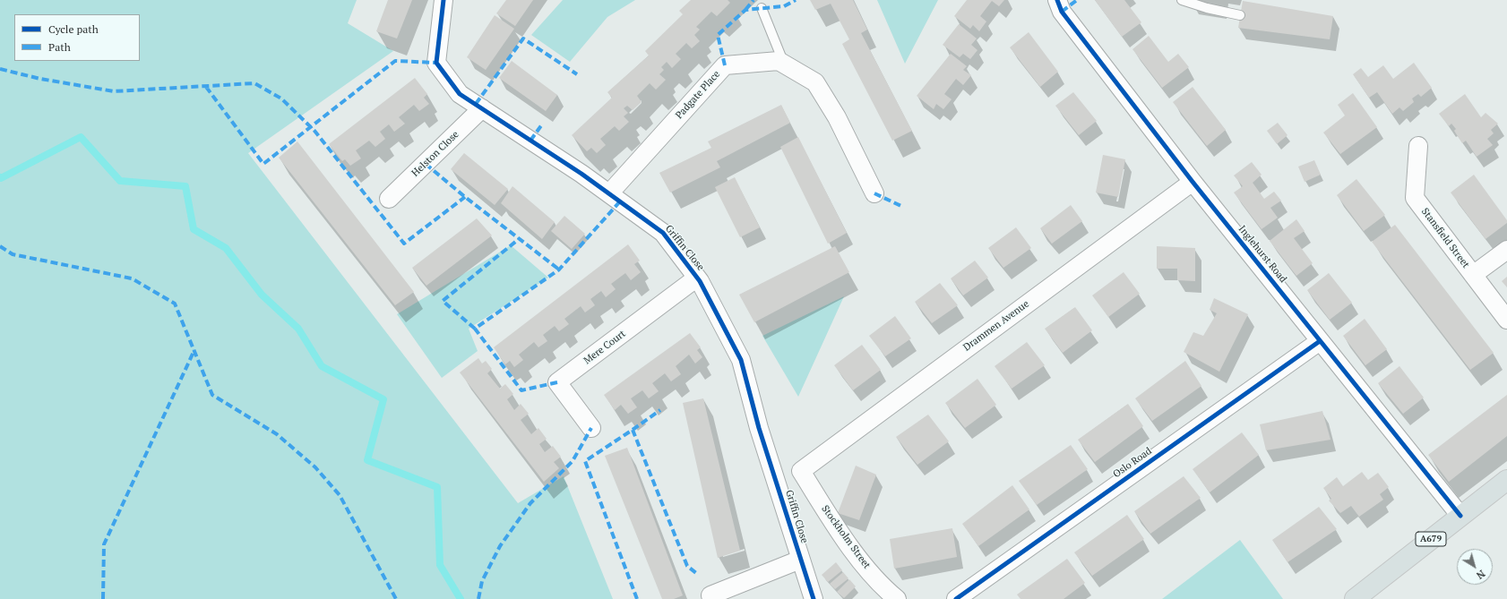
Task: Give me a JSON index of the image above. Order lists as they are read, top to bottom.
{
  "streets": {
    "main road": ["A679"],
    "street": [
      "Padgate Place",
      "Helston Close",
      "Stansfield Street",
      "Griffin Close",
      "Inglehurst Road",
      "Drammen Avenue",
      "Mere Court",
      "Oslo Road",
      "Stockholm Street"
    ]
  },
  "crossings": [
    ["Padgate Place", "Griffin Close"],
    ["Helston Close", "Griffin Close"],
    ["Griffin Close", "Mere Court"],
    ["Inglehurst Road", "Drammen Avenue"],
    ["Inglehurst Road", "Oslo Road"],
    ["Inglehurst Road", "A679"],
    ["Drammen Avenue", "Stockholm Street"]
  ],
  "legend": ["Cycle path", "Path"],
  "north": "bottom right"
}
